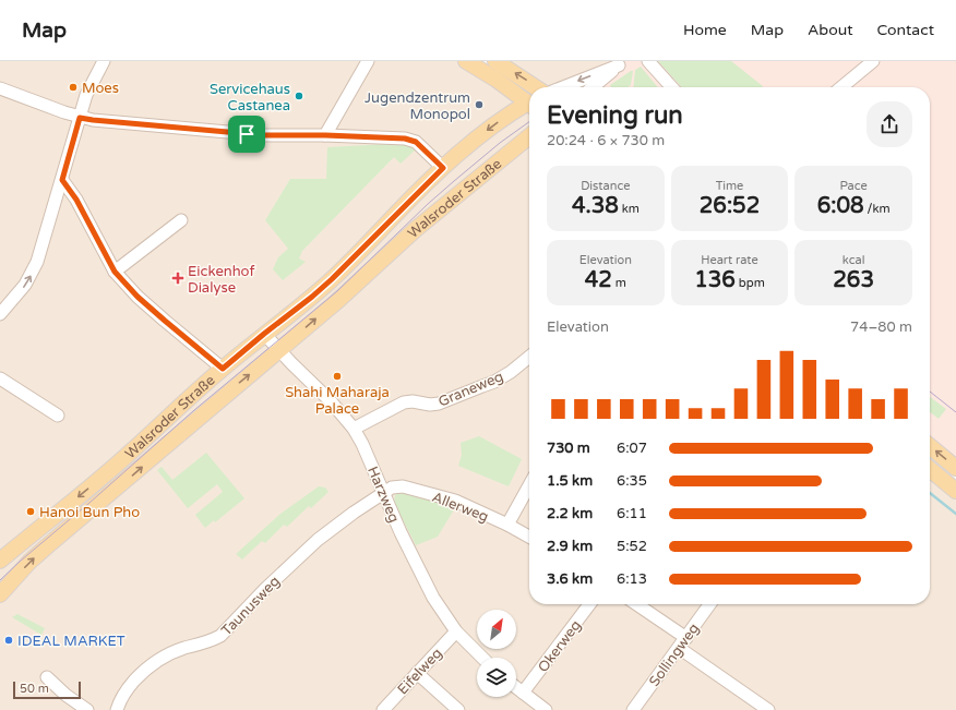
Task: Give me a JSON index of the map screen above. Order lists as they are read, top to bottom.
{
  "streets": {
    "main road": ["Walsroder Straße"],
    "street": [
      "Graneweg",
      "Harzweg",
      "Allerweg",
      "Taunusweg",
      "Okerweg",
      "Sollingweg",
      "Eifelweg"
    ]
  },
  "crossings": [
    ["Walsroder Straße", "Harzweg"],
    ["Graneweg", "Harzweg"],
    ["Harzweg", "Allerweg"],
    ["Harzweg", "Taunusweg"],
    ["Harzweg", "Eifelweg"],
    ["Allerweg", "Taunusweg"]
  ],
  "places": {
    "other": [
      "Moes",
      "Servicehaus Castanea",
      "Jugendzentrum Monopol",
      "Shahi Maharaja Palace",
      "Hanoi Bun Pho",
      "IDEAL MARKET"
    ],
    "health": ["Eickenhof Dialyse"]
  },
  "scale_bar": "50 m",
  "north": "top right",
  "page": {
    "header": "Map",
    "nav": [
      "Home",
      "Map",
      "About",
      "Contact"
    ],
    "heading": ["Evening run", "20:24 · 6 × 730 m"],
    "stats": [
      ["Distance", "4.38 km"],
      ["Time", "26:52"],
      ["Pace", "6:08 /km"],
      ["Elevation", "42 m"],
      ["Heart rate", "136 bpm"],
      ["kcal", "263"]
    ],
    "chart": ["Elevation", "74–80 m"],
    "list": [
      {
        "name": "730 m",
        "note": "6:07"
      },
      {
        "name": "1.5 km",
        "note": "6:35"
      },
      {
        "name": "2.2 km",
        "note": "6:11"
      },
      {
        "name": "2.9 km",
        "note": "5:52"
      },
      {
        "name": "3.6 km",
        "note": "6:13"
      }
    ],
    "scale": "50 m"
  }
}
